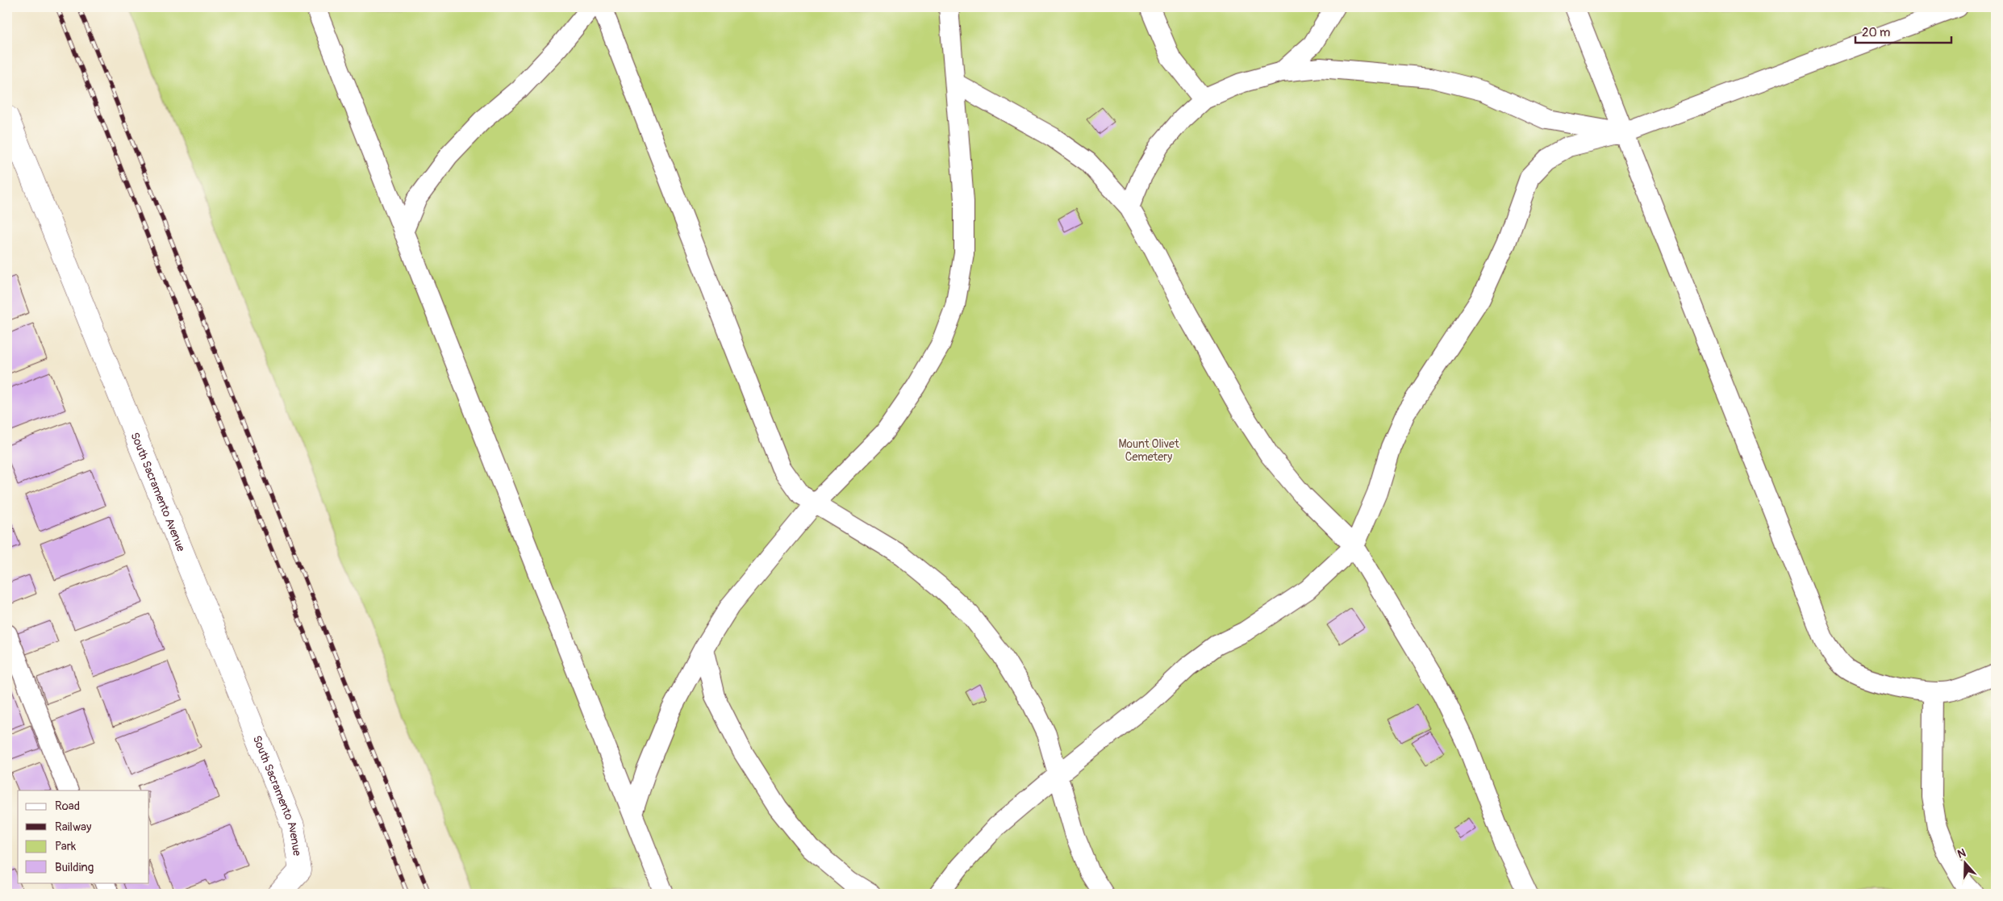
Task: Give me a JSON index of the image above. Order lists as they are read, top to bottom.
{
  "streets": {
    "street": ["South Sacramento Avenue"]
  },
  "parks": ["Mount Olivet Cemetery"],
  "legend": [
    "Road",
    "Railway",
    "Park",
    "Building"
  ],
  "scale_bar": "20 m",
  "north": "top"
}
